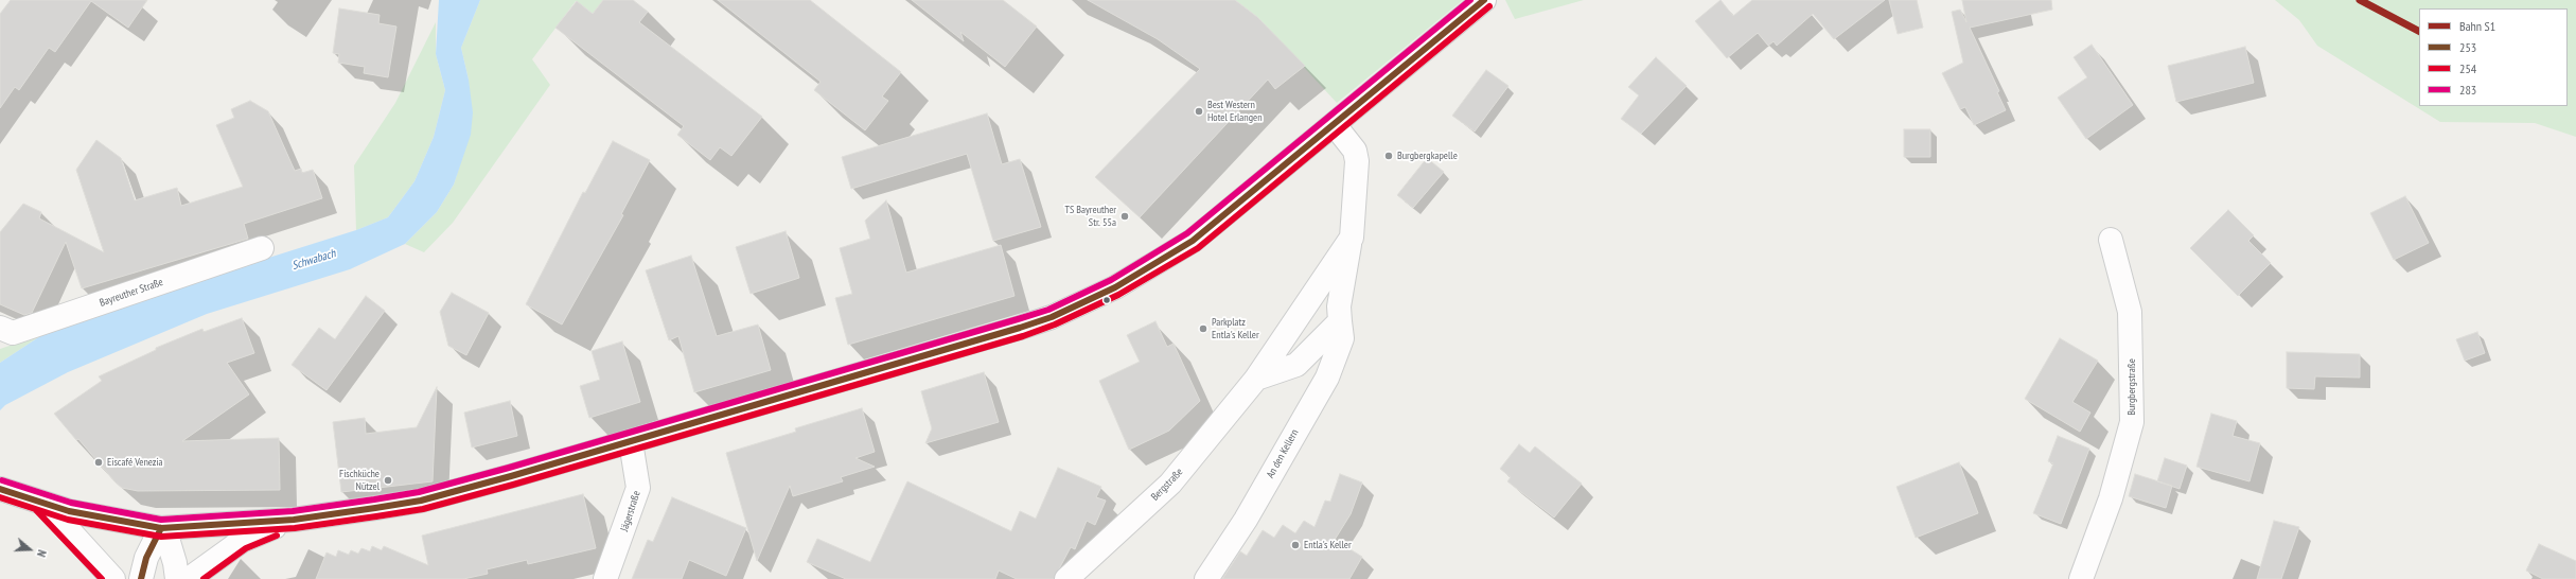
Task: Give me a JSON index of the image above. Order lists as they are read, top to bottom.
{
  "streets": {
    "street": [
      "Bayreuther Straße",
      "Burgbergstraße",
      "An den Kellern",
      "Bergstraße",
      "Jägerstraße"
    ]
  },
  "crossings": [
    ["An den Kellern", "Bergstraße"]
  ],
  "water": ["Schwabach"],
  "places": [
    "Best Western Hotel Erlangen",
    "Burgbergkapelle",
    "TS Bayreuther Str. 55a",
    "Parkplatz Entla's Keller",
    "Eiscafé Venezia",
    "Fischküche Nützel",
    "Entla's Keller"
  ],
  "lines": [
    "rail line S1",
    "transit line 253",
    "transit line 283",
    "transit line 254"
  ],
  "legend": [
    "Bahn S1",
    "253",
    "254",
    "283"
  ],
  "north": "right"
}
